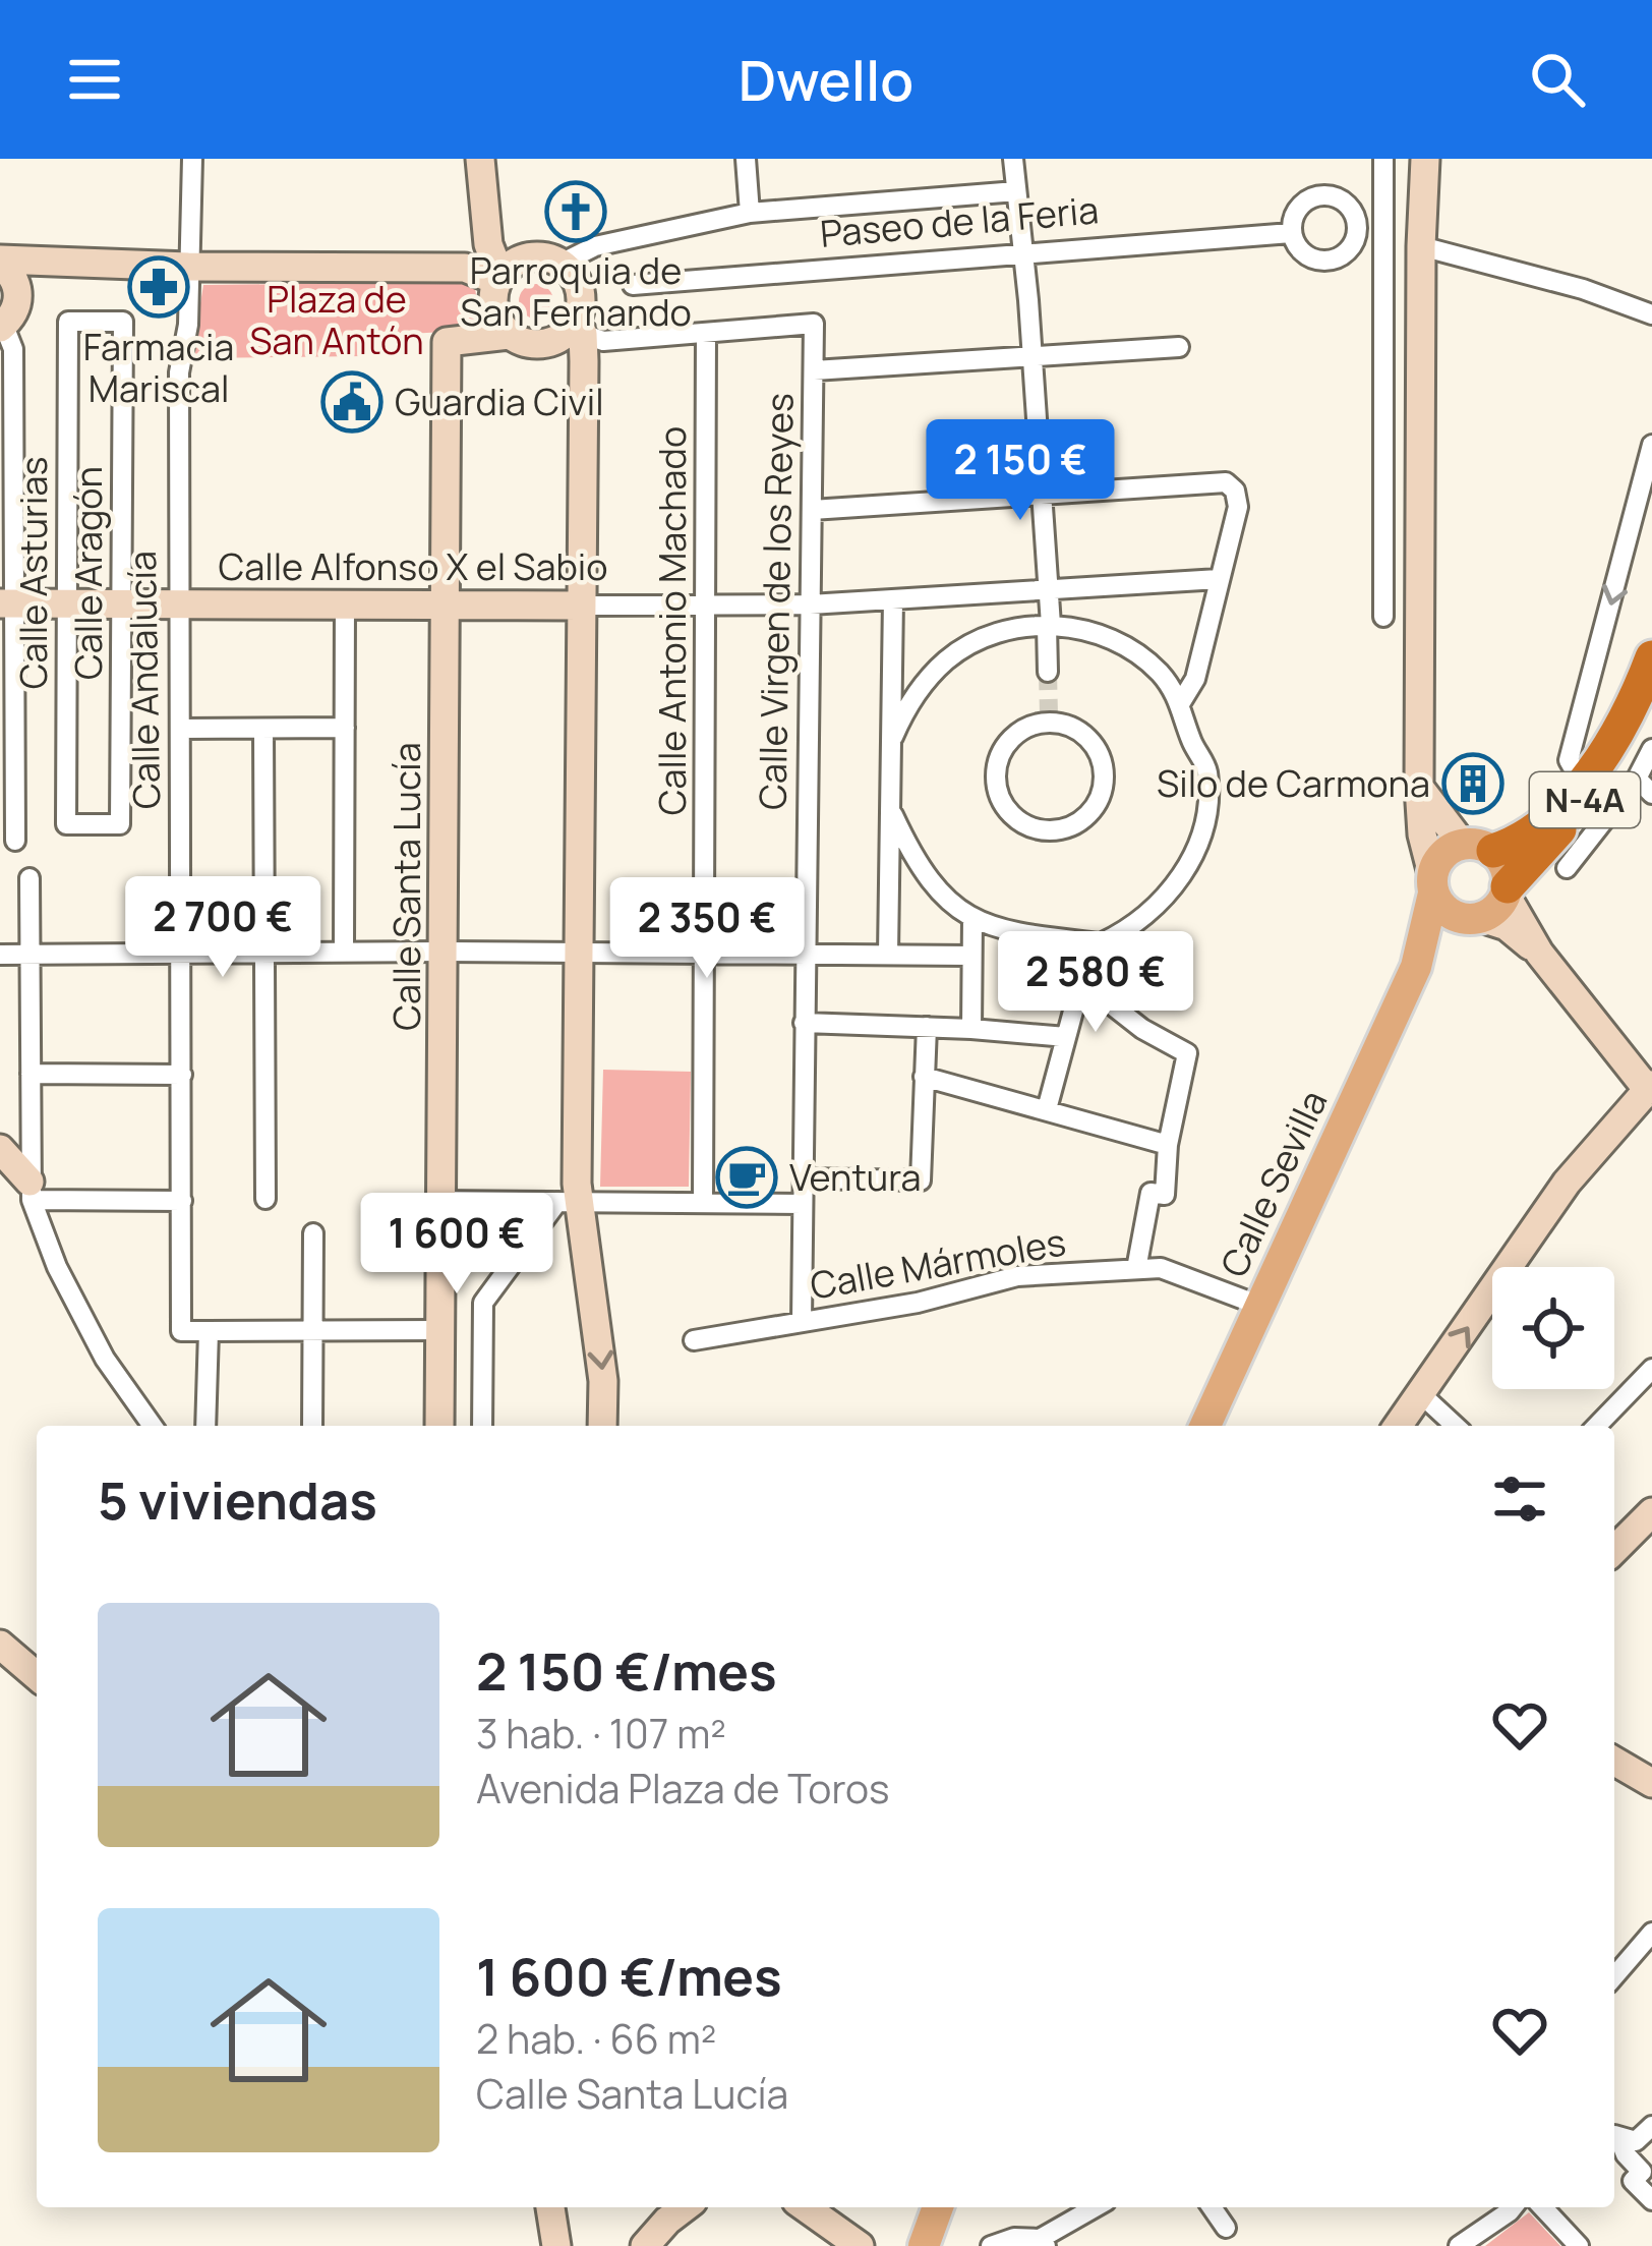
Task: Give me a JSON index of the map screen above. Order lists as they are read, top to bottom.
{
  "streets": {
    "highway": ["N-4A"],
    "main road": ["Calle Sevilla"],
    "street": [
      "Paseo de la Feria",
      "Calle Alfonso X el Sabio",
      "Calle Asturias",
      "Calle Aragón",
      "Calle Virgen de los Reyes",
      "Calle Antonio Machado",
      "Calle Andalucía",
      "Calle Santa Lucía",
      "Calle Mármoles"
    ]
  },
  "crossings": [
    ["Paseo de la Feria", "Calle Santa Lucía"],
    ["Calle Alfonso X el Sabio", "Calle Asturias"],
    ["Calle Alfonso X el Sabio", "Calle Aragón"],
    ["Calle Alfonso X el Sabio", "Calle Virgen de los Reyes"],
    ["Calle Alfonso X el Sabio", "Calle Antonio Machado"],
    ["Calle Alfonso X el Sabio", "Calle Andalucía"],
    ["Calle Alfonso X el Sabio", "Calle Santa Lucía"],
    ["Calle Asturias", "Calle Aragón"],
    ["Calle Virgen de los Reyes", "Calle Antonio Machado"],
    ["Calle Virgen de los Reyes", "Calle Mármoles"],
    ["Calle Sevilla", "Calle Mármoles"]
  ],
  "parks": ["Plaza de San Antón"],
  "places": {
    "church": ["Parroquia de San Fernando"],
    "pharmacy": ["Farmacia Mariscal"],
    "public building": ["Guardia Civil"],
    "building": ["Silo de Carmona"],
    "cafe": ["Ventura"]
  },
  "page": {
    "header": "Dwello",
    "price": [
      "2 150 €",
      "2 700 €",
      "2 350 €",
      "2 580 €",
      "1 600 €"
    ],
    "heading": "5 viviendas",
    "list": [
      {
        "name": "2 150 €/mes",
        "note": "3 hab. · 107 m² · Avenida Plaza de Toros"
      },
      {
        "name": "1 600 €/mes",
        "note": "2 hab. · 66 m² · Calle Santa Lucía"
      }
    ]
  }
}
